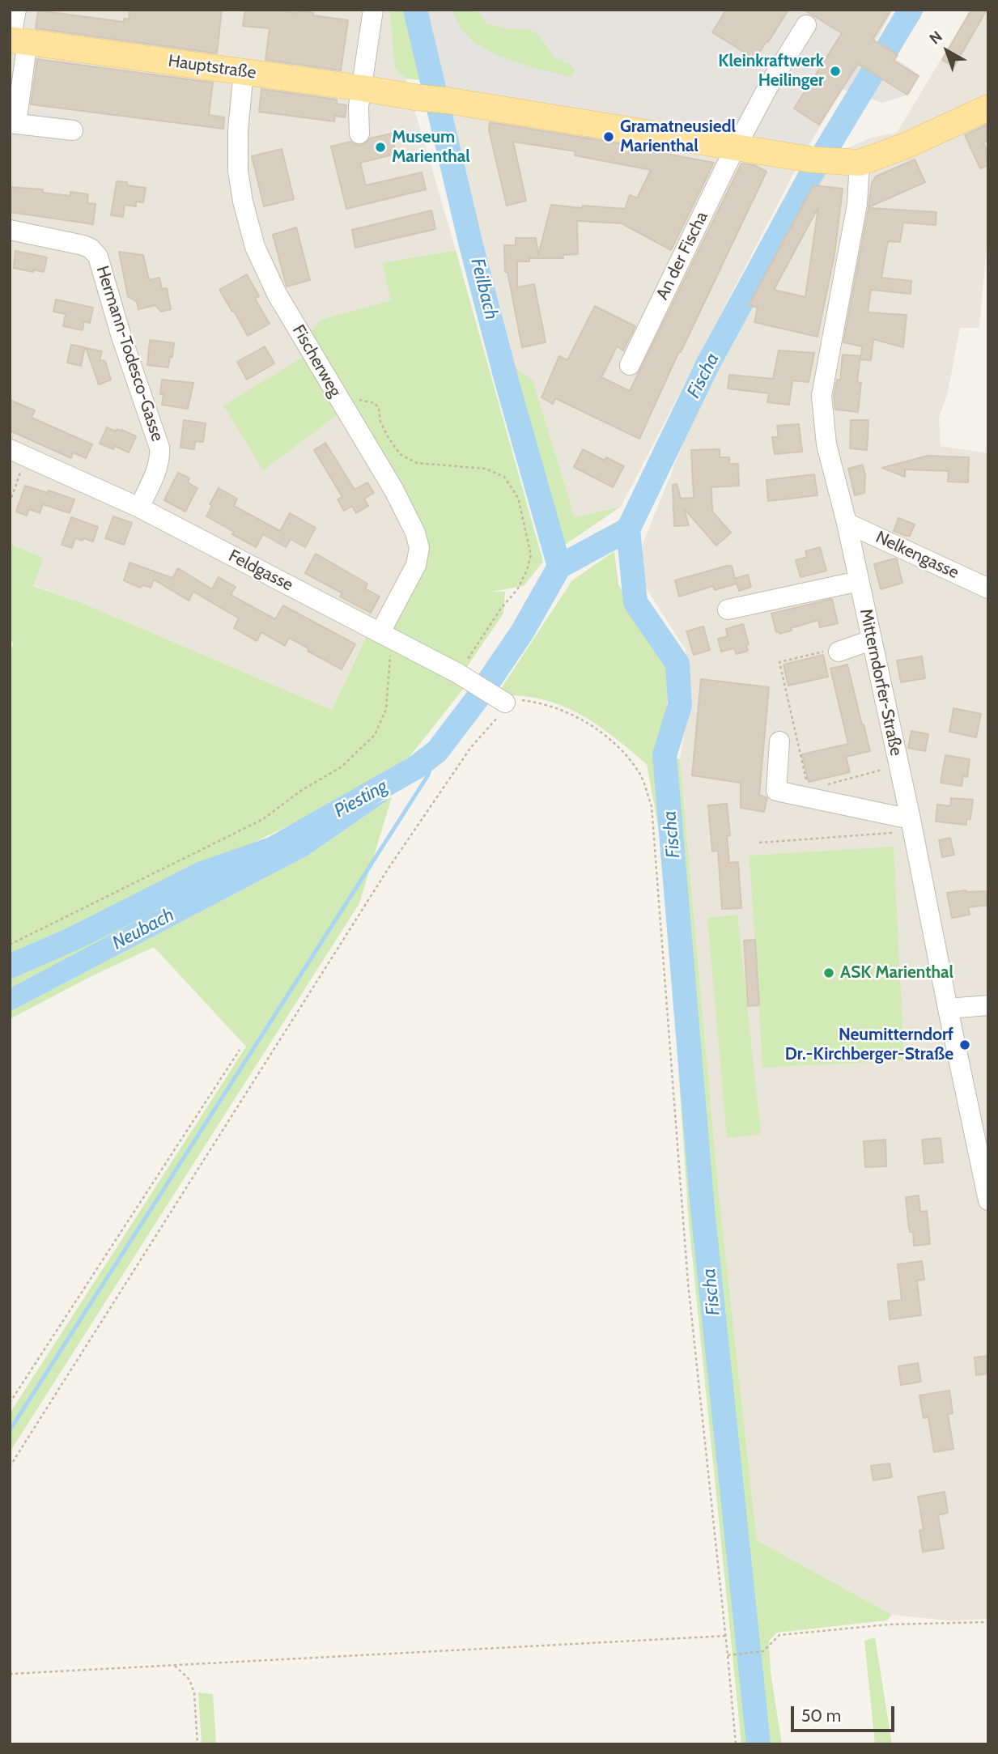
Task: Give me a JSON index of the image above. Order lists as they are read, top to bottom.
{
  "streets": {
    "main road": ["Hauptstraße"],
    "street": [
      "An der Fischa",
      "Hermann-Todesco-Gasse",
      "Fischerweg",
      "Nelkengasse",
      "Feldgasse",
      "Mitterndorfer-Straße"
    ]
  },
  "crossings": [
    ["Hauptstraße", "An der Fischa"],
    ["Hauptstraße", "Fischerweg"],
    ["Hermann-Todesco-Gasse", "Feldgasse"],
    ["Fischerweg", "Feldgasse"],
    ["Nelkengasse", "Mitterndorfer-Straße"]
  ],
  "water": [
    "Feilbach",
    "Fischa",
    "Piesting",
    "Neubach"
  ],
  "places": [
    "Kleinkraftwerk Heilinger",
    "Gramatneusiedl Marienthal",
    "Museum Marienthal",
    "ASK Marienthal",
    "Neumitterndorf Dr.-Kirchberger-Straße"
  ],
  "scale_bar": "50 m",
  "north": "top left"
}
